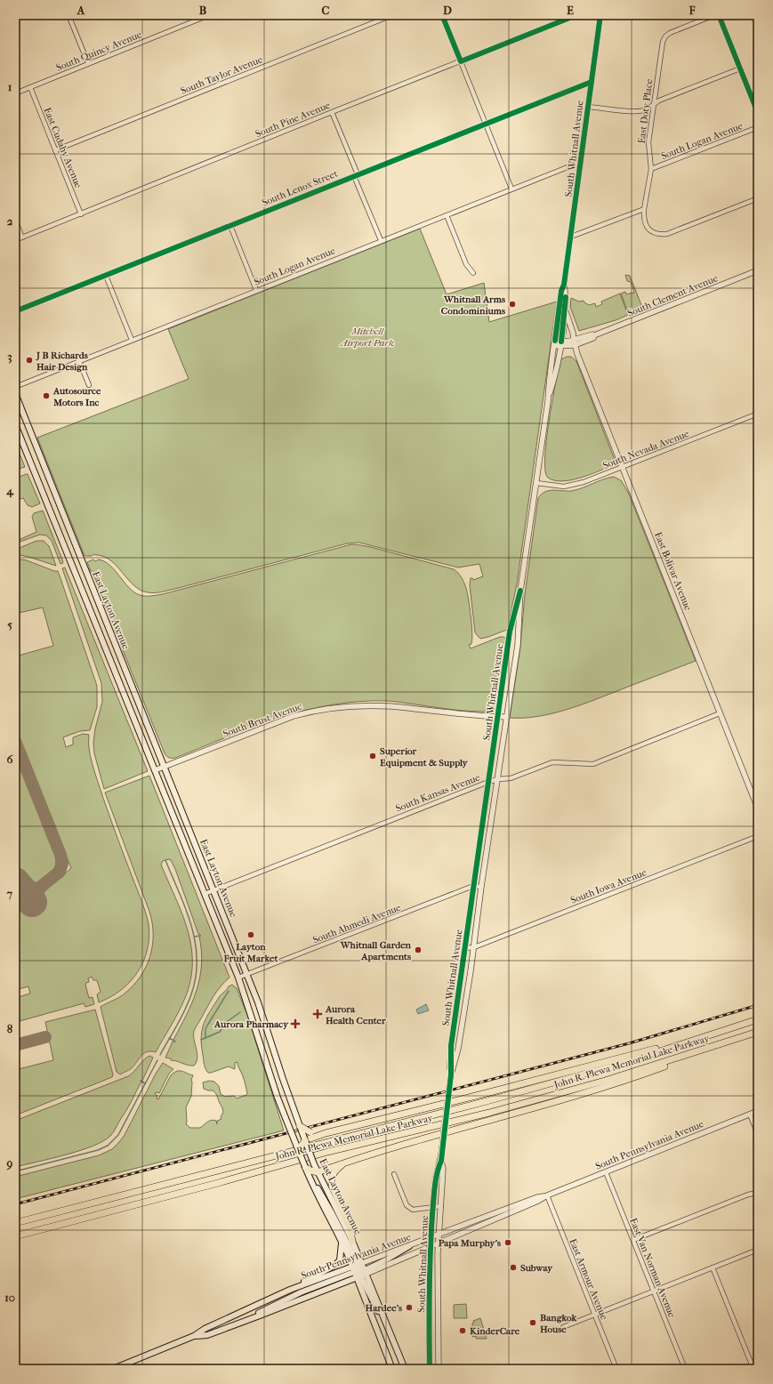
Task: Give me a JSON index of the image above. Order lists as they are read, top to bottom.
{
  "streets": {
    "main road": ["East Layton Avenue", "John R. Plewa Memorial Lake Parkway", "South Pennsylvania Avenue"],
    "street": [
      "South Quincy Avenue",
      "South Taylor Avenue",
      "East Doty Place",
      "South Pine Avenue",
      "South Logan Avenue",
      "East Cudahy Avenue",
      "South Whitnall Avenue",
      "South Lenox Street",
      "South Clement Avenue",
      "South Nevada Avenue",
      "East Bolivar Avenue",
      "South Brust Avenue",
      "South Kansas Avenue",
      "South Iowa Avenue",
      "South Ahmedi Avenue",
      "East Van Norman Avenue",
      "East Armour Avenue"
    ]
  },
  "crossings": [
    ["South Quincy Avenue", "East Cudahy Avenue"],
    ["South Taylor Avenue", "East Cudahy Avenue"],
    ["East Doty Place", "South Logan Avenue"],
    ["South Pine Avenue", "East Cudahy Avenue"],
    ["South Logan Avenue", "South Whitnall Avenue"],
    ["South Whitnall Avenue", "South Lenox Street"],
    ["South Whitnall Avenue", "South Clement Avenue"],
    ["South Whitnall Avenue", "South Nevada Avenue"],
    ["South Whitnall Avenue", "East Bolivar Avenue"],
    ["South Whitnall Avenue", "South Brust Avenue"],
    ["South Whitnall Avenue", "South Kansas Avenue"],
    ["South Whitnall Avenue", "South Iowa Avenue"],
    ["South Whitnall Avenue", "South Ahmedi Avenue"],
    ["South Whitnall Avenue", "South Pennsylvania Avenue"],
    ["South Clement Avenue", "East Bolivar Avenue"],
    ["South Nevada Avenue", "East Bolivar Avenue"],
    ["East Bolivar Avenue", "South Kansas Avenue"],
    ["East Layton Avenue", "South Brust Avenue"],
    ["East Layton Avenue", "South Kansas Avenue"],
    ["East Layton Avenue", "South Ahmedi Avenue"],
    ["East Layton Avenue", "South Pennsylvania Avenue"],
    ["South Pennsylvania Avenue", "East Van Norman Avenue"],
    ["South Pennsylvania Avenue", "East Armour Avenue"]
  ],
  "parks": ["Mitchell Airport Park"],
  "places": {
    "other": [
      "Whitnall Arms Condominiums",
      "J B Richards Hair Design",
      "Autosource Motors Inc",
      "Superior Equipment & Supply",
      "Layton Fruit Market",
      "Whitnall Garden Apartments",
      "Papa Murphy's",
      "Subway",
      "Hardee's",
      "Bangkok House",
      "KinderCare"
    ],
    "health": ["Aurora Health Center", "Aurora Pharmacy"]
  },
  "grid": {
    "columns": [
      "A",
      "B",
      "C",
      "D",
      "E",
      "F"
    ],
    "rows": [
      "1",
      "2",
      "3",
      "4",
      "5",
      "6",
      "7",
      "8",
      "9",
      "10"
    ]
  }
}
